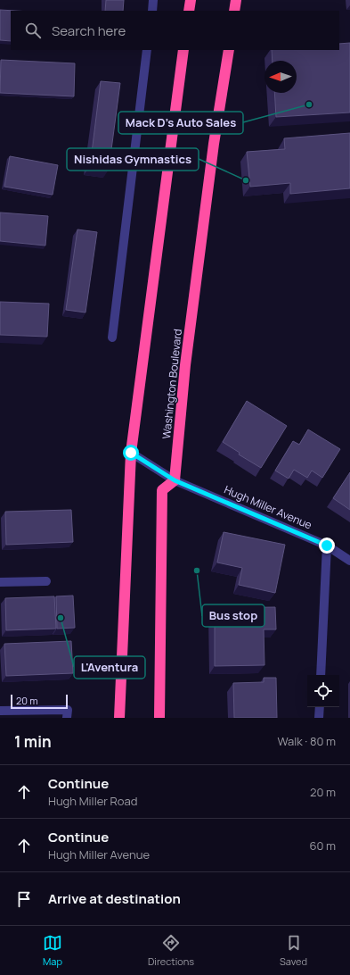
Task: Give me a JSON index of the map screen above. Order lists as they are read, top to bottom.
{
  "streets": {
    "highway": ["Washington Boulevard"],
    "street": ["Hugh Miller Avenue"]
  },
  "crossings": [
    ["Washington Boulevard", "Hugh Miller Avenue"]
  ],
  "places": [
    "Mack D's Auto Sales",
    "Nishidas Gymnastics",
    "Bus stop",
    "L'Aventura"
  ],
  "scale_bar": "20 m",
  "north": "left",
  "page": {
    "search": "Search here",
    "scale": "20 m",
    "heading": ["1 min", "Walk · 80 m"],
    "list": [
      ["Continue", "Hugh Miller Road", "20 m"],
      ["Continue", "Hugh Miller Avenue", "60 m"],
      "Arrive at destination"
    ],
    "nav": ["Map", "Directions", "Saved"]
  }
}
